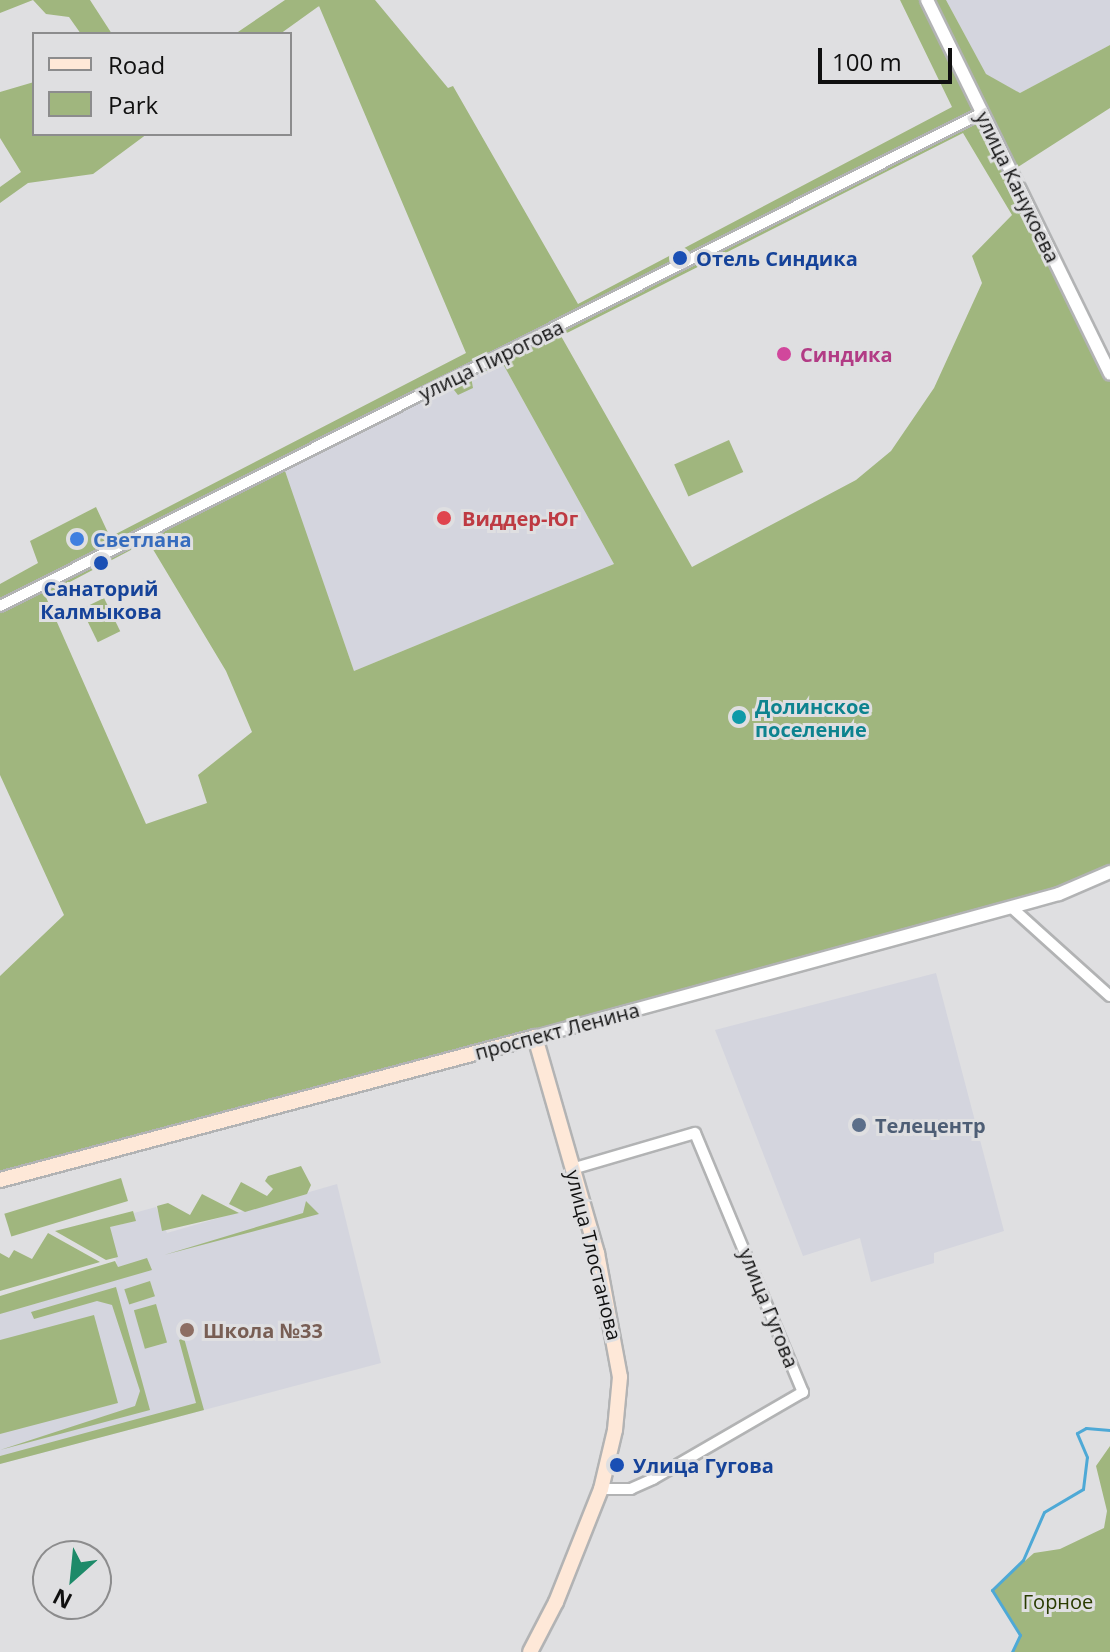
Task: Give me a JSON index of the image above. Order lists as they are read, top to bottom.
{
  "streets": {
    "main road": ["проспект Ленина", "улица Тлостанова"],
    "street": ["улица Канукоева", "улица Пирогова", "улица Гугова"]
  },
  "crossings": [
    ["улица Канукоева", "улица Пирогова"],
    ["проспект Ленина", "улица Тлостанова"],
    ["улица Тлостанова", "улица Гугова"]
  ],
  "parks": ["Горное"],
  "places": [
    "Отель Синдика",
    "Синдика",
    "Виддер-Юг",
    "Светлана",
    "Санаторий Калмыкова",
    "Долинское поселение",
    "Телецентр",
    "Школа №33",
    "Улица Гугова"
  ],
  "legend": ["Road", "Park"],
  "scale_bar": "100 m",
  "north": "bottom left"
}
